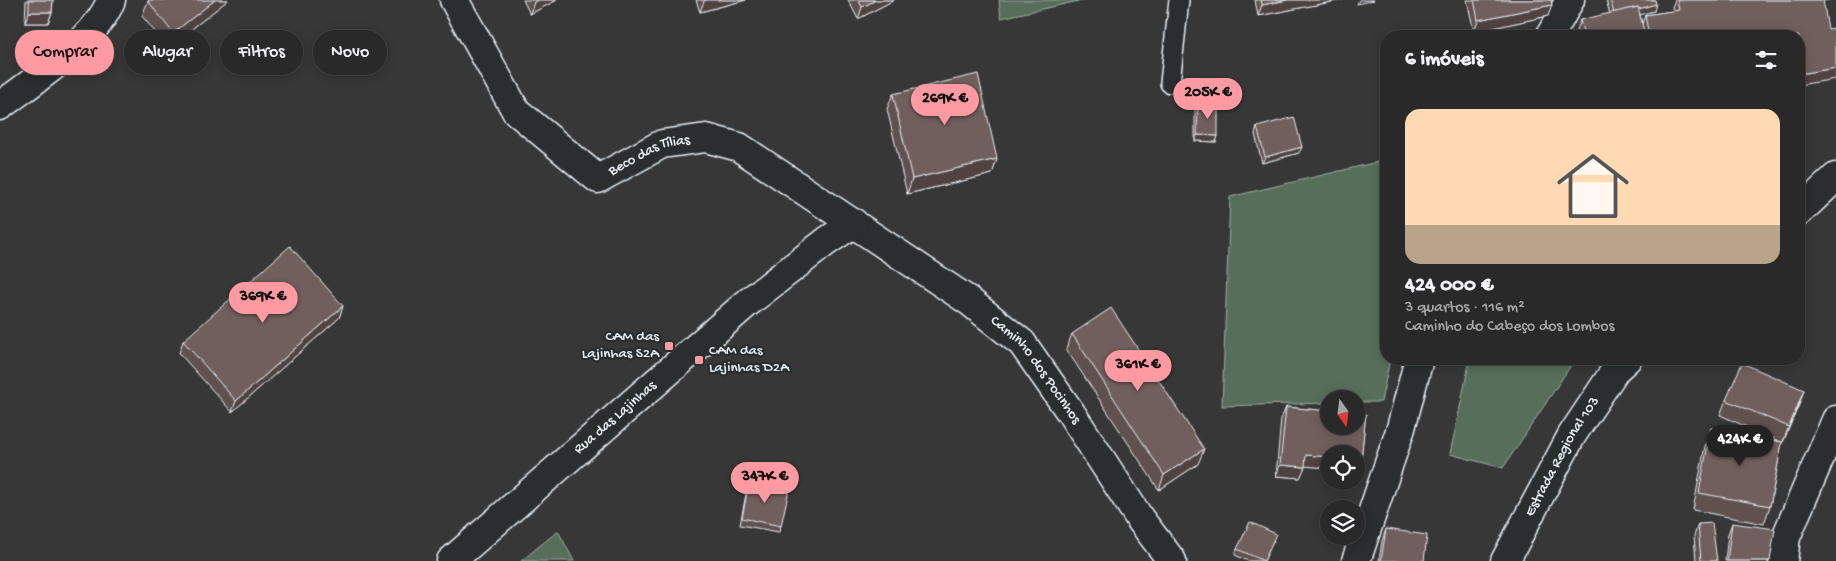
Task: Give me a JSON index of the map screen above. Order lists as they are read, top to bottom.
{
  "streets": {
    "street": [
      "Beco das Tílias",
      "Caminho dos Pocinhos",
      "Rua das Lajinhas",
      "Estrada Regional 103"
    ]
  },
  "crossings": [
    ["Beco das Tílias", "Caminho dos Pocinhos"],
    ["Beco das Tílias", "Rua das Lajinhas"],
    ["Caminho dos Pocinhos", "Rua das Lajinhas"]
  ],
  "places": {
    "transit": ["CAM das Lajinhas S2A", "CAM das Lajinhas D2A"]
  },
  "north": "bottom",
  "page": {
    "chip": [
      "Comprar",
      "Alugar",
      "Filtros",
      "Novo"
    ],
    "heading": "6 imóveis",
    "price": [
      "205K €",
      "269K €",
      "369K €",
      "361K €",
      "424K €",
      "347K €"
    ],
    "list": [
      {
        "name": "424 000 €",
        "note": "3 quartos · 116 m² · Caminho do Cabeço dos Lombos"
      }
    ]
  }
}
